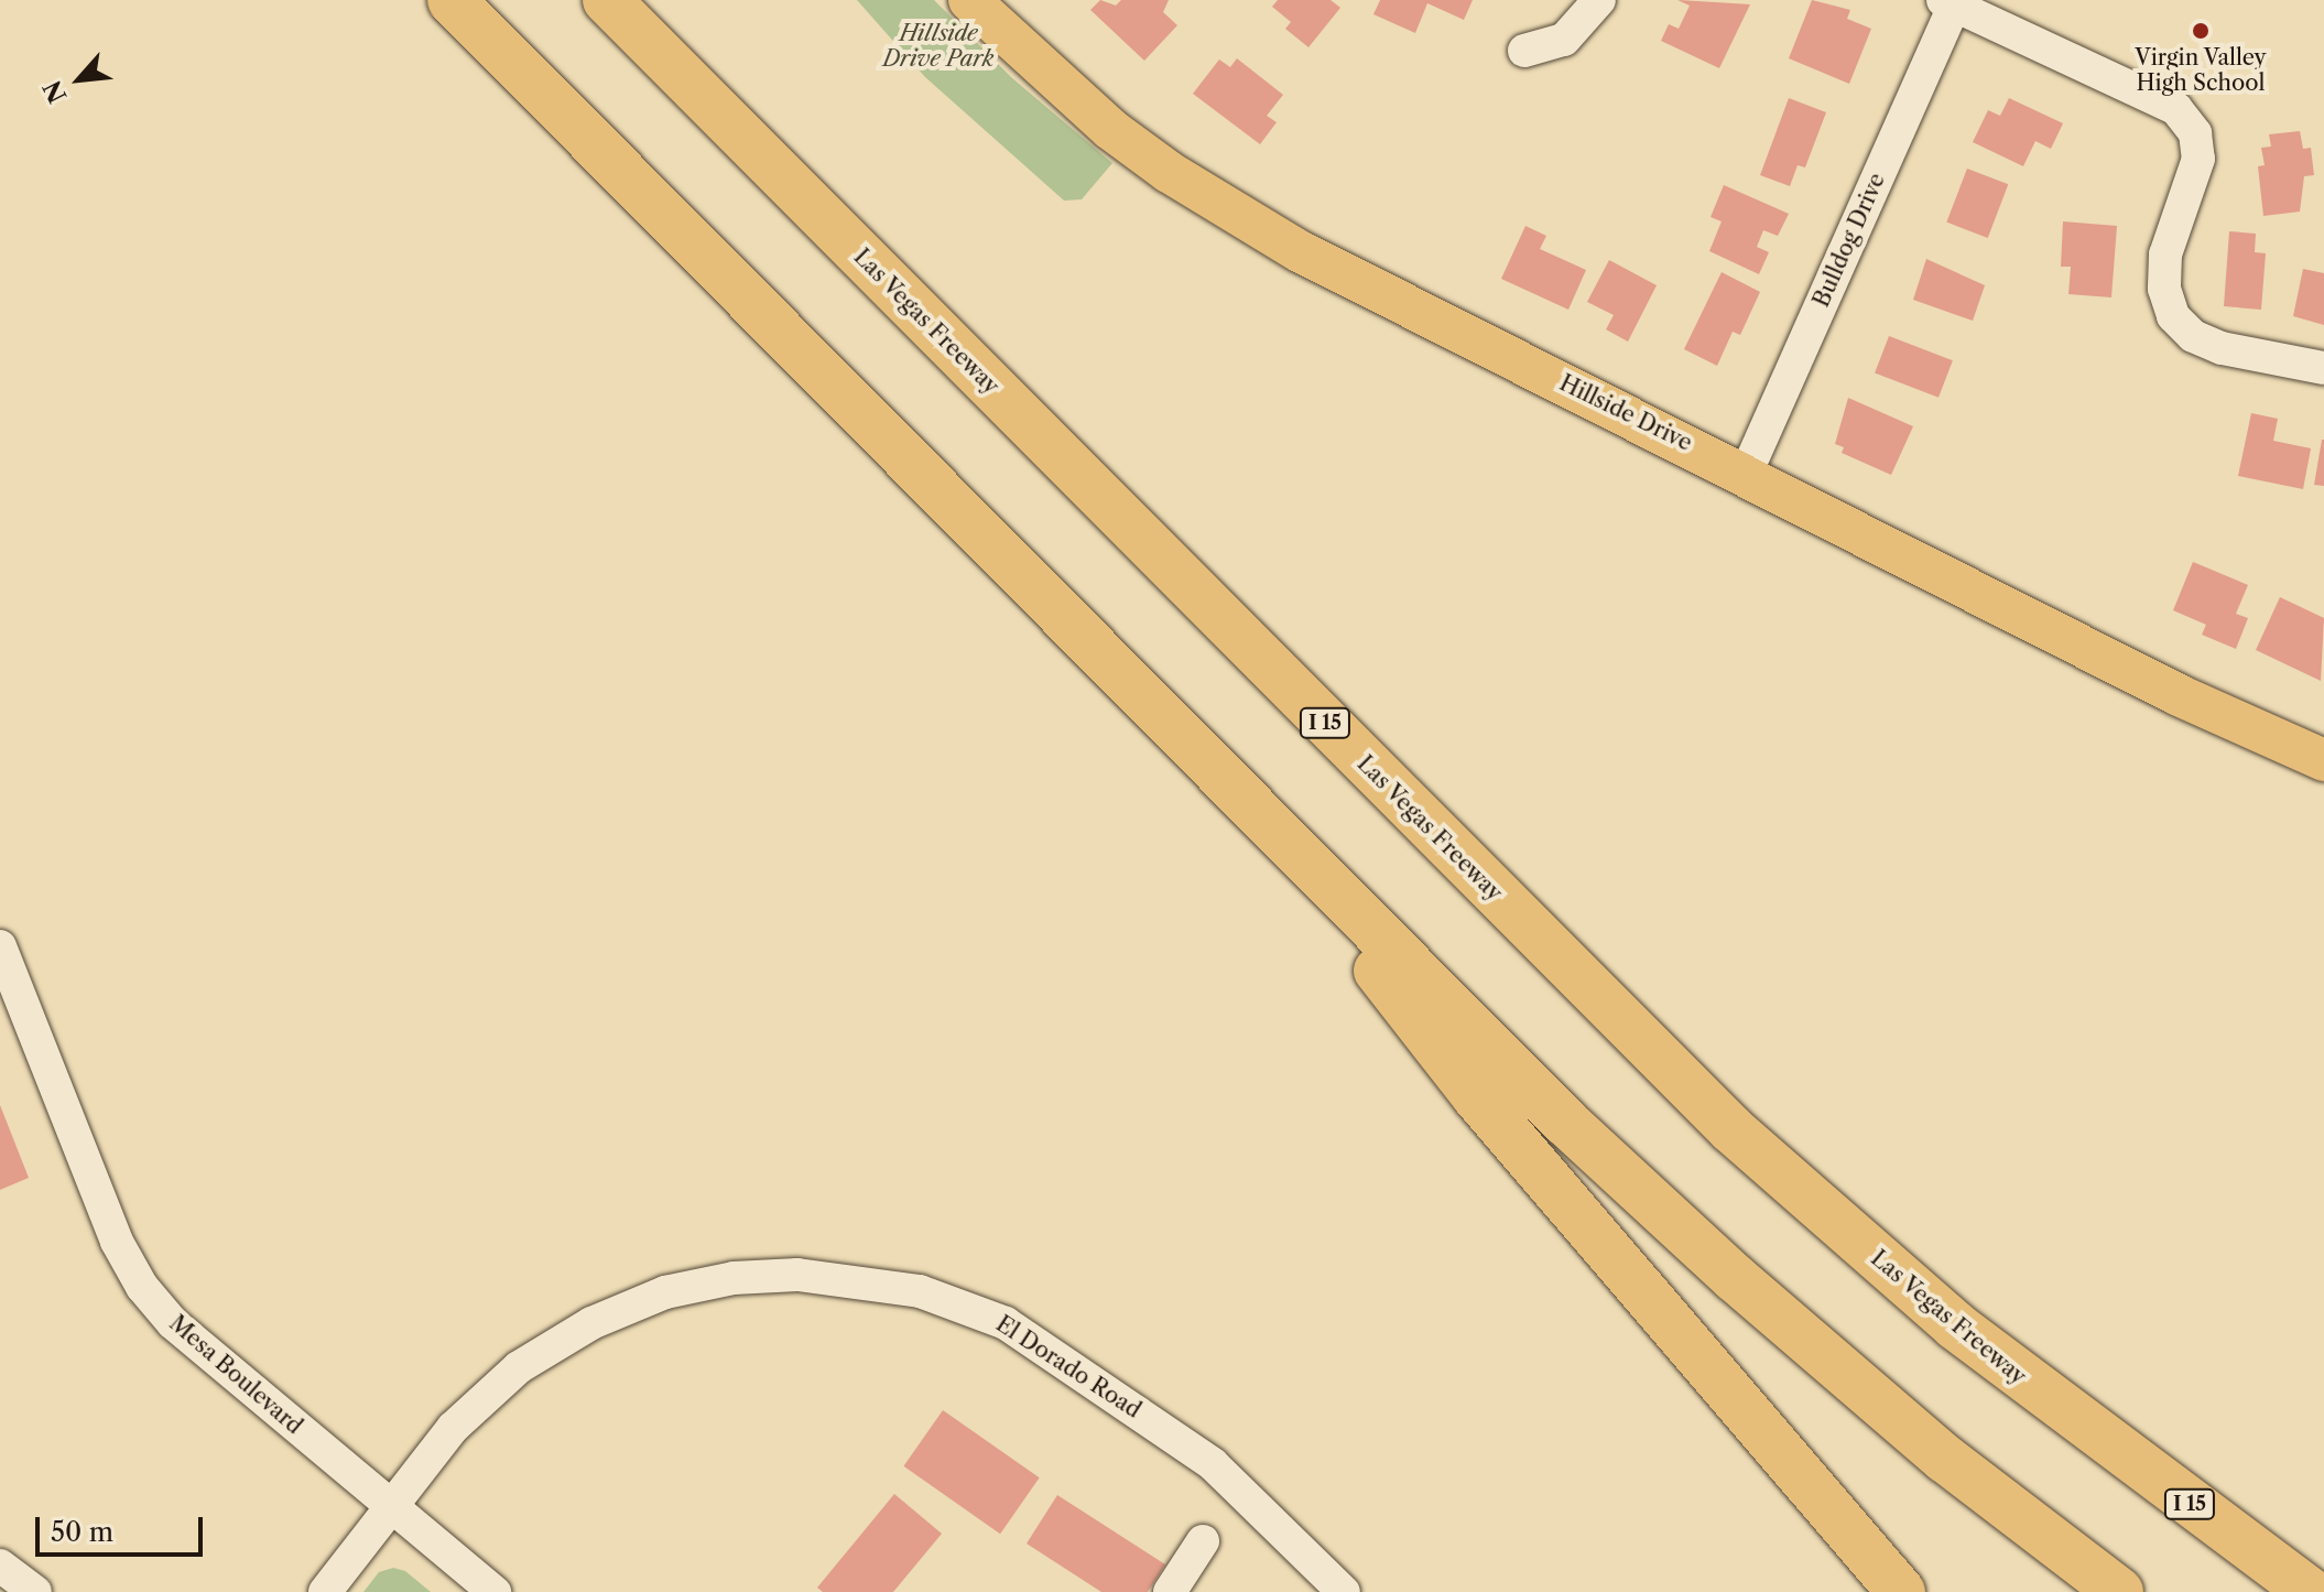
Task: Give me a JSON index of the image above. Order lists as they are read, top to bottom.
{
  "streets": {
    "highway": ["Las Vegas Freeway", "I 15"],
    "main road": ["Hillside Drive"],
    "street": ["Bulldog Drive", "El Dorado Road", "Mesa Boulevard"]
  },
  "crossings": [
    ["Bulldog Drive", "Hillside Drive"],
    ["El Dorado Road", "Mesa Boulevard"]
  ],
  "parks": ["Hillside Drive Park"],
  "places": ["Virgin Valley High School"],
  "scale_bar": "50 m",
  "north": "bottom left"
}
